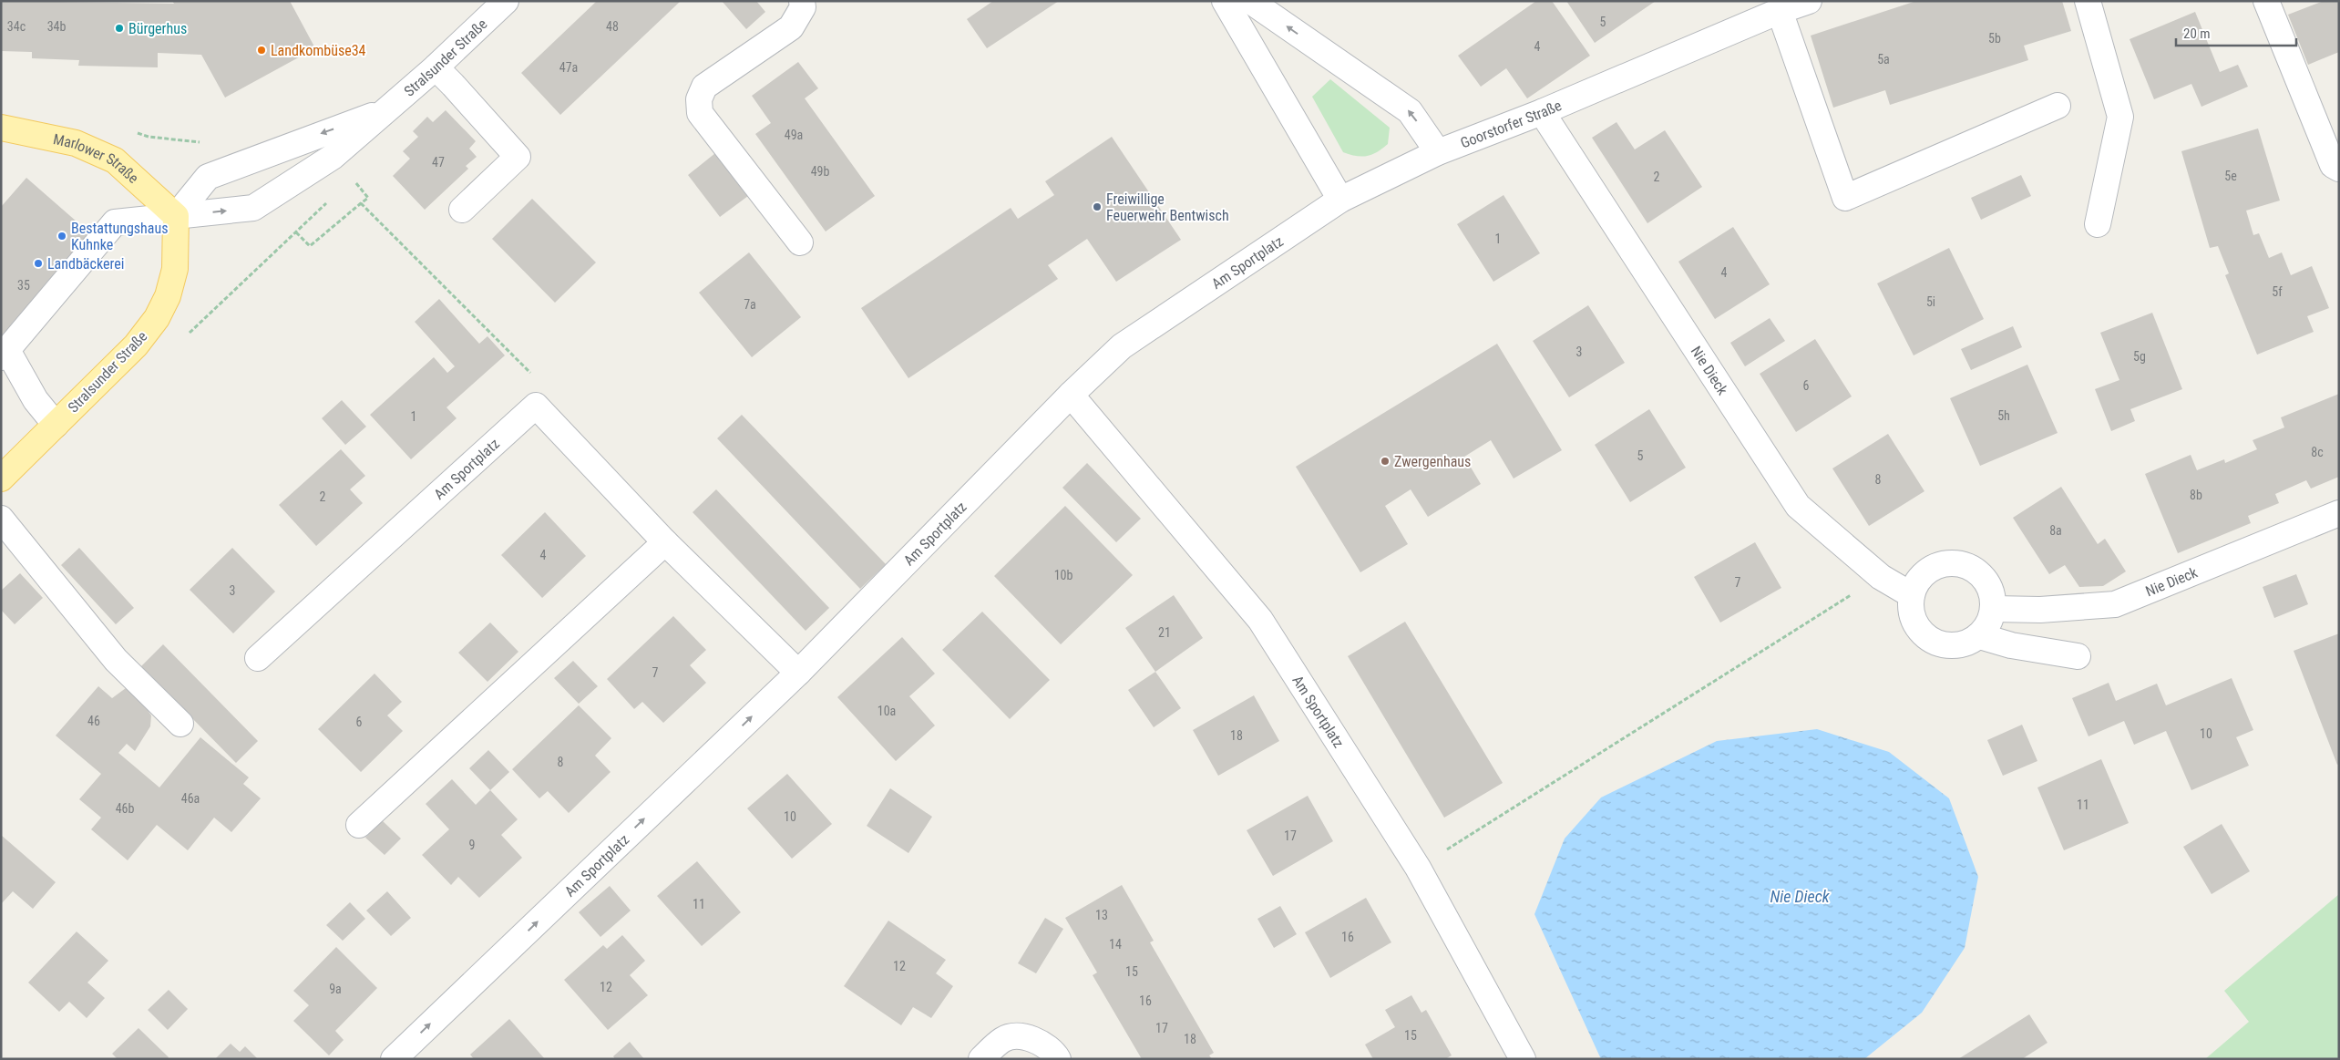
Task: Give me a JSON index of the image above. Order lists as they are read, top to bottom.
{
  "streets": {
    "main road": ["Stralsunder Straße", "Marlower Straße"],
    "street": ["Goorstorfer Straße", "Am Sportplatz", "Nie Dieck"]
  },
  "crossings": [
    ["Stralsunder Straße", "Marlower Straße"],
    ["Goorstorfer Straße", "Am Sportplatz"],
    ["Goorstorfer Straße", "Nie Dieck"]
  ],
  "water": ["Nie Dieck"],
  "places": [
    "Bürgerhus",
    "Landkombüse34",
    "Freiwillige Feuerwehr Bentwisch",
    "Bestattungshaus Kuhnke",
    "Landbäckerei",
    "Zwergenhaus"
  ],
  "house_numbers": [
    "5",
    "34c",
    "34b",
    "48",
    "5b",
    "4",
    "5a",
    "47a",
    "49a",
    "47",
    "49b",
    "5e",
    "2",
    "1",
    "4",
    "35",
    "5f",
    "5i",
    "7a",
    "3",
    "5g",
    "6",
    "5h",
    "1",
    "8c",
    "5",
    "8",
    "8b",
    "2",
    "8a",
    "4",
    "10b",
    "7",
    "3",
    "21",
    "7",
    "10a",
    "46",
    "6",
    "10",
    "18",
    "8",
    "46a",
    "11",
    "46b",
    "10",
    "17",
    "9",
    "11",
    "13",
    "16",
    "14",
    "12",
    "15",
    "12",
    "9a",
    "16",
    "17",
    "15",
    "18"
  ],
  "scale_bar": "20 m"
}
